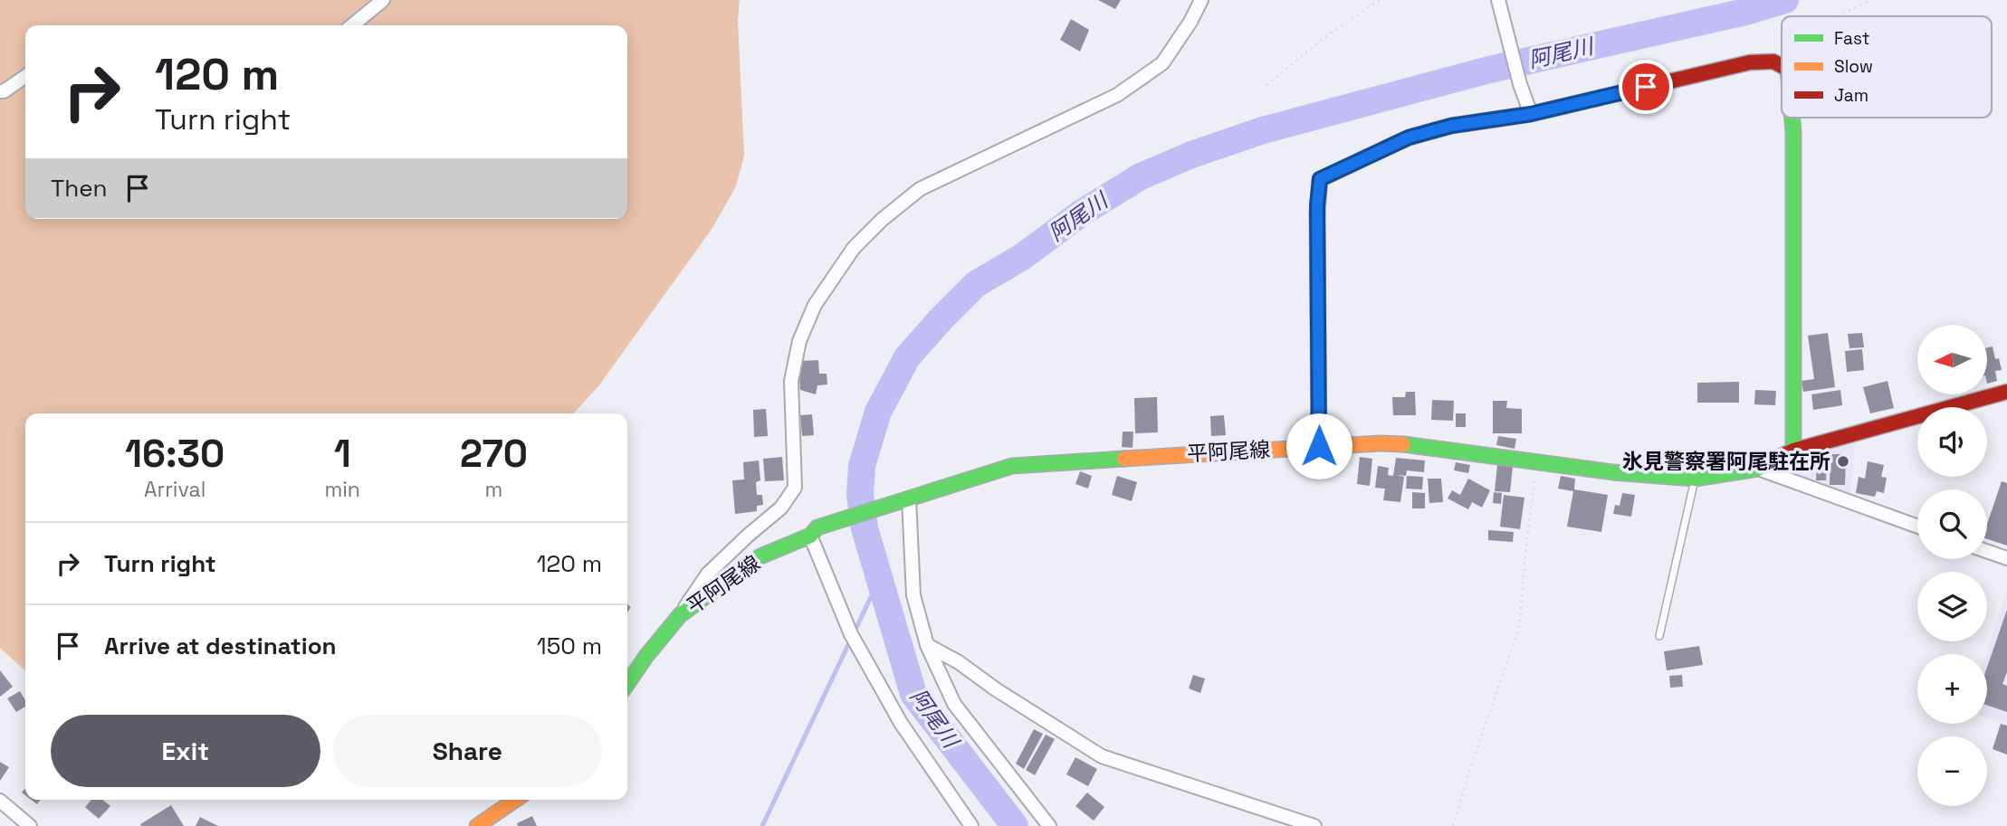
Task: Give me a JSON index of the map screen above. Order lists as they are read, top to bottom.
{
  "streets": {
    "main road": ["平阿尾線"]
  },
  "water": ["阿尾川"],
  "places": ["氷見警察署阿尾駐在所"],
  "legend": ["Fast", "Slow", "Jam"],
  "north": "left",
  "page": {
    "turn": ["120 m", "Turn right"],
    "then": "Then",
    "map_buttons": ["+", "−"],
    "eta": [
      "16:30",
      "Arrival",
      "1",
      "min",
      "270",
      "m"
    ],
    "list": [
      {
        "name": "Turn right",
        "value": "120 m"
      },
      {
        "name": "Arrive at destination",
        "value": "150 m"
      }
    ],
    "buttons": ["Exit", "Share"]
  }
}
